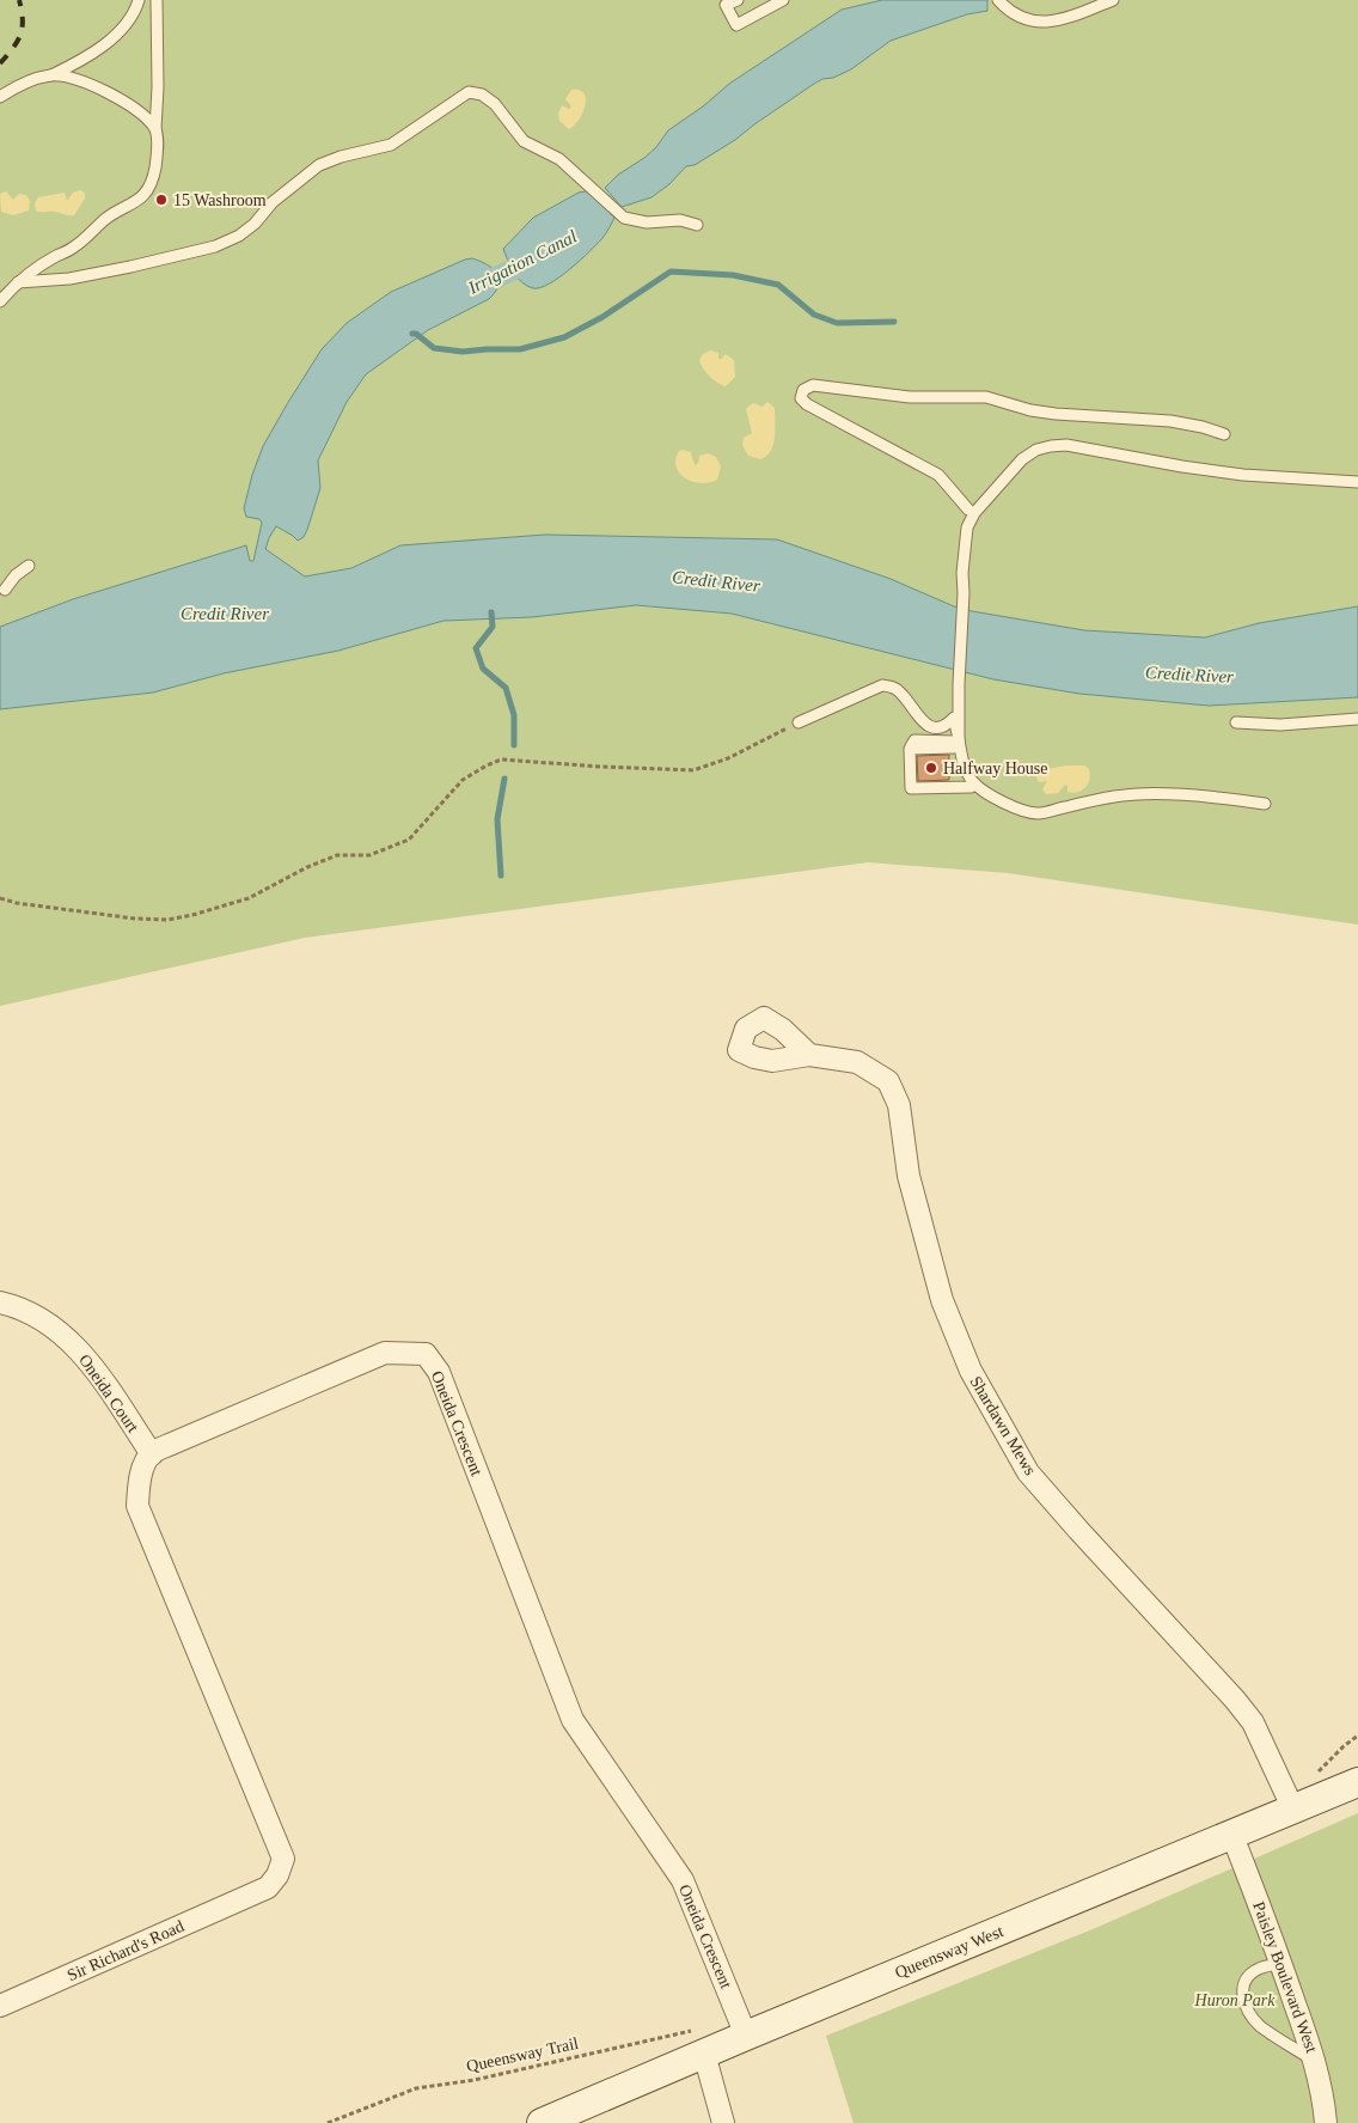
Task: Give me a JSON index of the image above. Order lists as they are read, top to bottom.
{
  "streets": {
    "street": [
      "Oneida Court",
      "Oneida Crescent",
      "Shardawn Mews",
      "Sir Richard's Road",
      "Queensway West",
      "Paisley Boulevard West"
    ],
    "path": ["Queensway Trail"]
  },
  "crossings": [
    ["Oneida Court", "Oneida Crescent"],
    ["Oneida Court", "Sir Richard's Road"],
    ["Oneida Crescent", "Sir Richard's Road"],
    ["Oneida Crescent", "Queensway West"],
    ["Shardawn Mews", "Queensway West"],
    ["Queensway West", "Paisley Boulevard West"],
    ["Queensway West", "Queensway Trail"]
  ],
  "water": ["Irrigation Canal", "Credit River"],
  "parks": ["Huron Park"],
  "places": ["15 Washroom", "Halfway House"]
}
